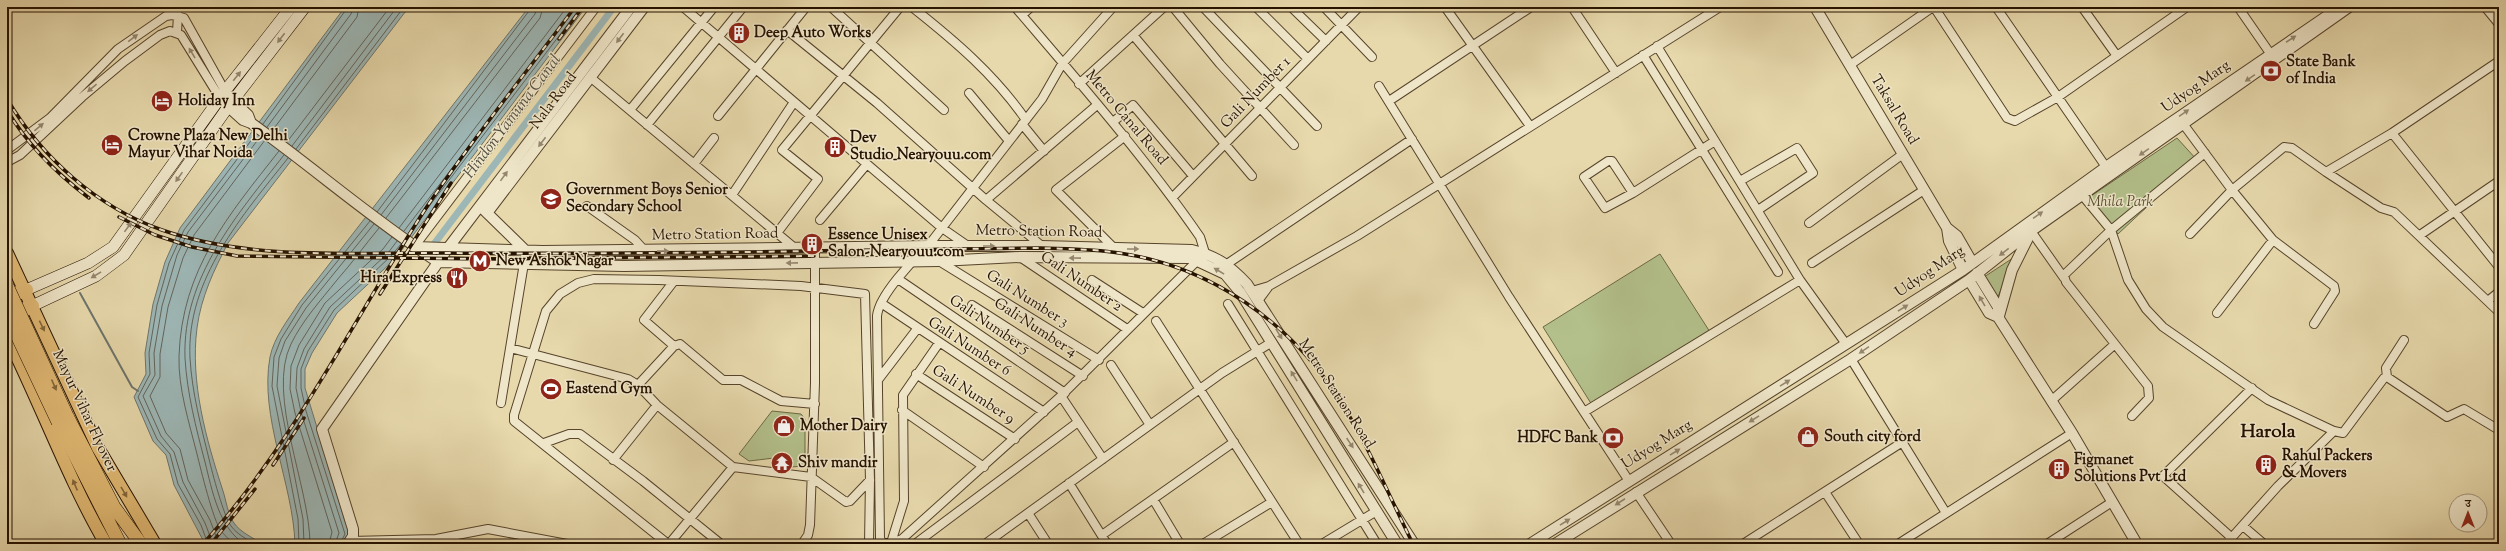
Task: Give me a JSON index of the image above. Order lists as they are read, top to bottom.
{
  "streets": {
    "highway": ["Mayur Vihar Flyover"],
    "street": [
      "Udyog Marg",
      "Gali Number 1",
      "Nala Road",
      "Taksal Road",
      "Metro Canal Road",
      "Metro Station Road",
      "Gali Number 2",
      "Gali Number 3",
      "Gali Number 5",
      "Gali Number 4",
      "Gali Number 6",
      "Gali Number 9"
    ]
  },
  "crossings": [
    ["Udyog Marg", "Taksal Road"],
    ["Gali Number 1", "Metro Canal Road"],
    ["Metro Canal Road", "Metro Station Road"],
    ["Metro Station Road", "Gali Number 2"],
    ["Metro Station Road", "Gali Number 3"]
  ],
  "districts": ["Harola"],
  "water": ["Hindon Yamuna Canal"],
  "parks": ["Mhila Park"],
  "places": {
    "building": [
      "Deep Auto Works",
      "Dev Studio_Nearyouu.com",
      "Essence Unisex Salon-Nearyouu.com",
      "Rahul Packers & Movers",
      "Figmanet Solutions Pvt Ltd"
    ],
    "bank": ["State Bank of India", "HDFC Bank"],
    "hotel": ["Holiday Inn", "Crowne Plaza New Delhi Mayur Vihar Noida"],
    "school or university": ["Government Boys Senior Secondary School"],
    "metro station": ["New Ashok Nagar"],
    "restaurant": ["Hira Express"],
    "sports": ["Eastend Gym"],
    "shop": ["Mother Dairy", "South city ford"],
    "temple": ["Shiv mandir"]
  },
  "north": "top"
}
